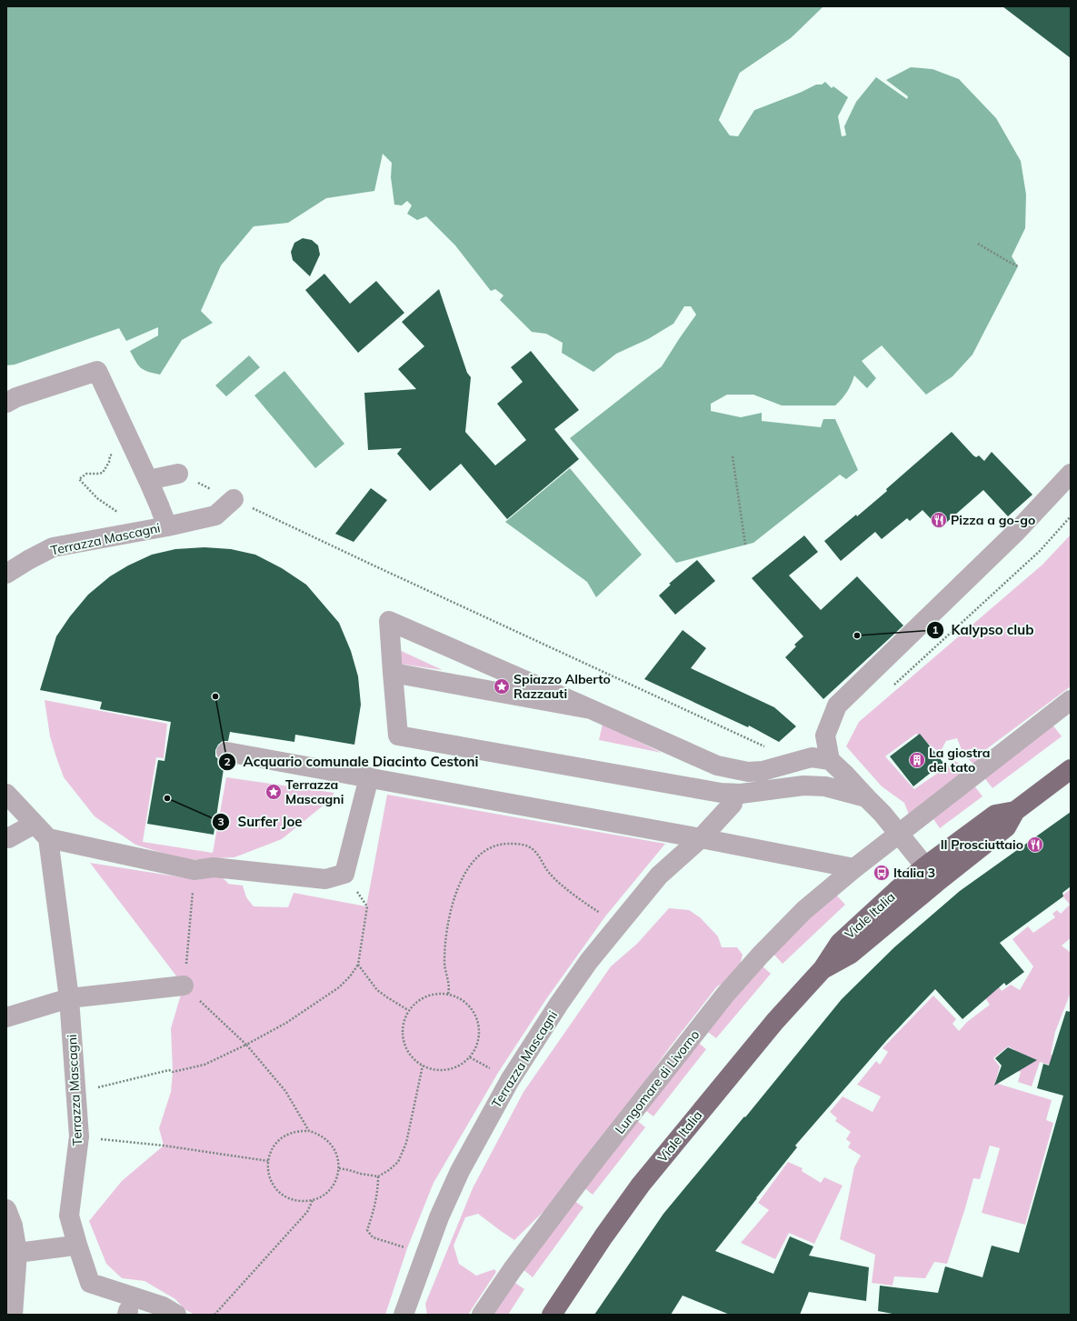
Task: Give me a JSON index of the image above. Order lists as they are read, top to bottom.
{
  "streets": {
    "main road": ["Viale Italia"],
    "street": ["Terrazza Mascagni", "Lungomare di Livorno"]
  },
  "places": {
    "restaurant": ["Pizza a go-go", "Il Prosciuttaio"],
    "other": ["Kalypso club", "Acquario comunale Diacinto Cestoni", "Surfer Joe"],
    "place": ["Spiazzo Alberto Razzauti", "Terrazza Mascagni"],
    "building": ["La giostra del tato"],
    "bus stop": ["Italia 3"]
  }
}
